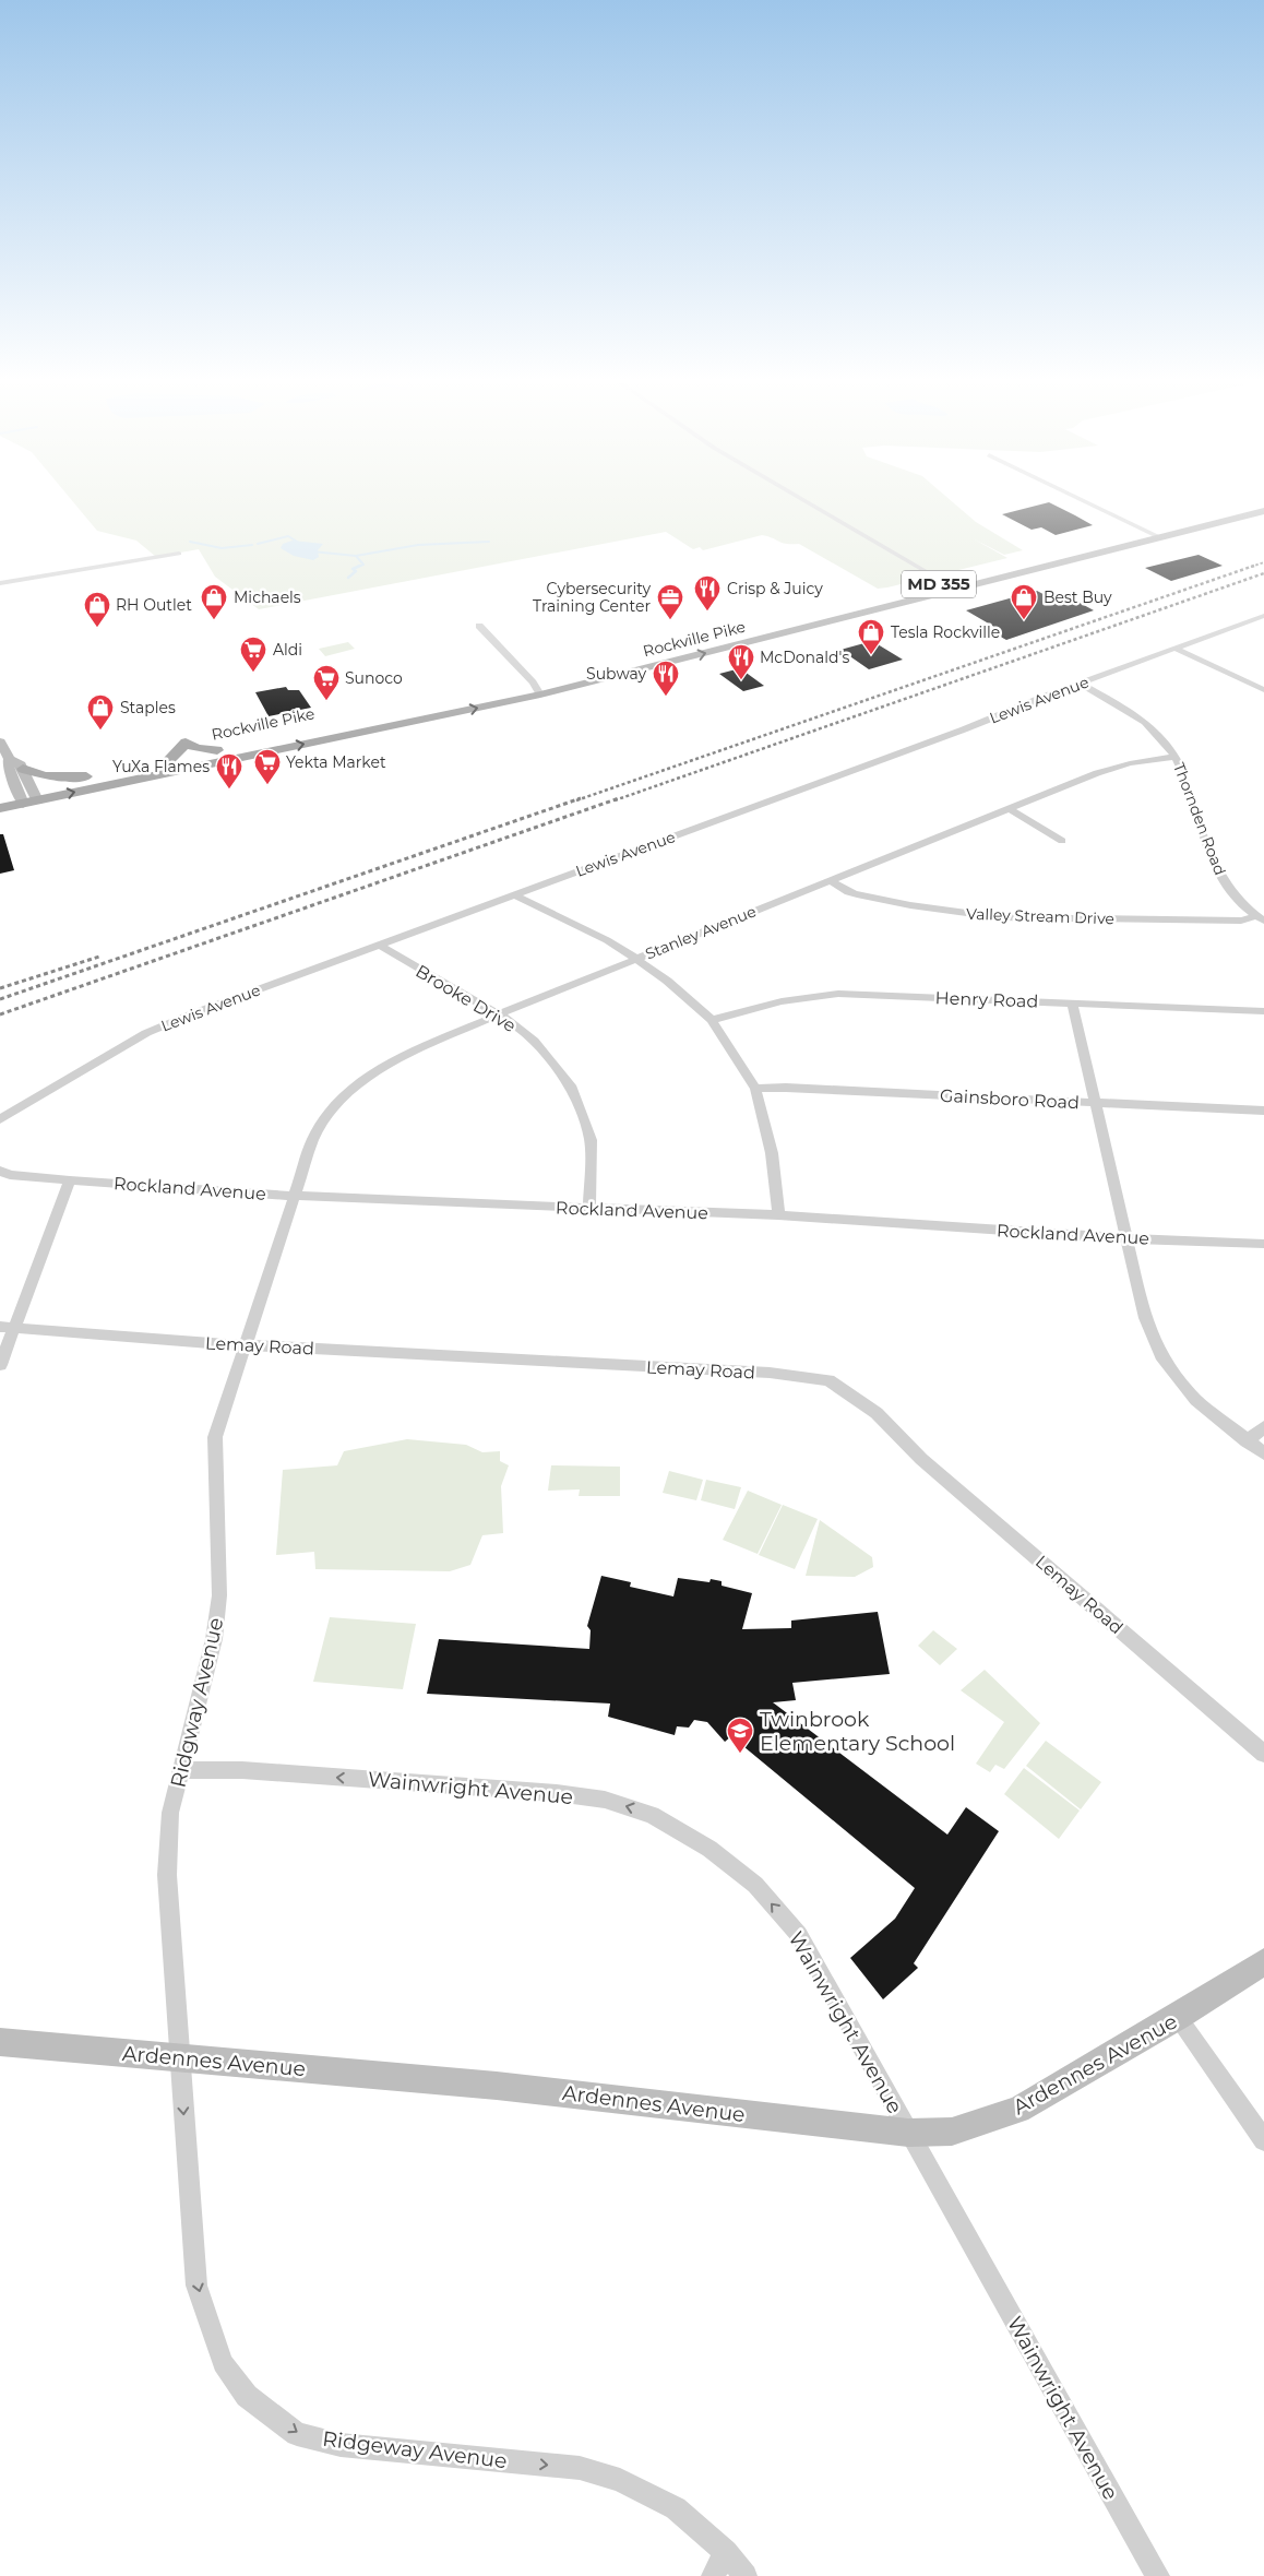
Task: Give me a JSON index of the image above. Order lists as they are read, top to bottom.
{
  "streets": {
    "main road": ["MD 355", "Rockville Pike"],
    "street": [
      "Lewis Avenue",
      "Thornden Road",
      "Valley Stream Drive",
      "Stanley Avenue",
      "Brooke Drive",
      "Henry Road",
      "Gainsboro Road",
      "Rockland Avenue",
      "Lemay Road",
      "Ridgway Avenue",
      "Wainwright Avenue",
      "Ardennes Avenue",
      "Ridgeway Avenue"
    ]
  },
  "crossings": [
    ["Lewis Avenue", "Thornden Road"],
    ["Lewis Avenue", "Brooke Drive"],
    ["Thornden Road", "Valley Stream Drive"],
    ["Thornden Road", "Stanley Avenue"],
    ["Valley Stream Drive", "Stanley Avenue"],
    ["Stanley Avenue", "Brooke Drive"],
    ["Stanley Avenue", "Rockland Avenue"],
    ["Stanley Avenue", "Ridgway Avenue"],
    ["Brooke Drive", "Rockland Avenue"],
    ["Rockland Avenue", "Ridgway Avenue"],
    ["Lemay Road", "Ridgway Avenue"],
    ["Ridgway Avenue", "Wainwright Avenue"],
    ["Ridgway Avenue", "Ardennes Avenue"],
    ["Ridgway Avenue", "Ridgeway Avenue"],
    ["Wainwright Avenue", "Ardennes Avenue"],
    ["Ardennes Avenue", "Ridgeway Avenue"]
  ],
  "one_way": ["Wainwright Avenue", "Ridgeway Avenue"],
  "places": {
    "restaurant": [
      "Crisp & Juicy",
      "McDonald's",
      "Subway",
      "YuXa Flames"
    ],
    "shop": [
      "Michaels",
      "Best Buy",
      "RH Outlet",
      "Tesla Rockville",
      "Staples"
    ],
    "office": ["Cybersecurity Training Center"],
    "supermarket": ["Aldi", "Sunoco", "Yekta Market"],
    "school or university": ["Twinbrook Elementary School"]
  }
}
